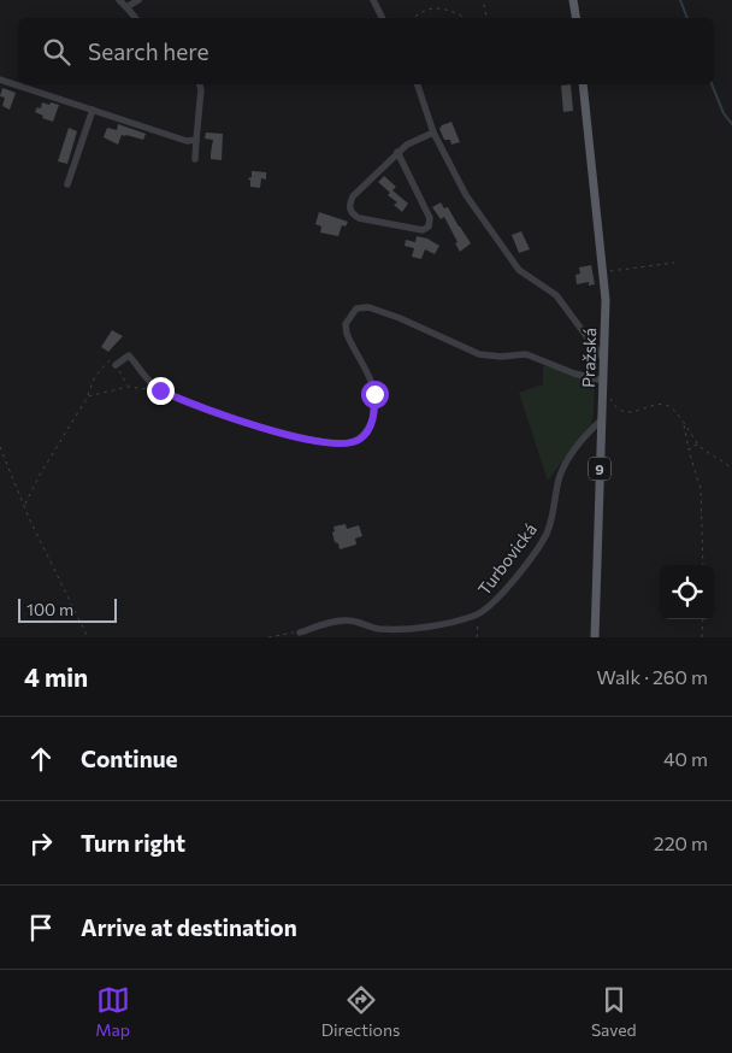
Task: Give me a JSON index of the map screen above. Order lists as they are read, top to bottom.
{
  "streets": {
    "main road": ["Pražská", "9"],
    "street": ["Turbovická"]
  },
  "crossings": [
    ["Pražská", "Turbovická"]
  ],
  "scale_bar": "100 m",
  "page": {
    "search": "Search here",
    "scale": "100 m",
    "heading": ["4 min", "Walk · 260 m"],
    "list": [
      ["Continue", "40 m"],
      ["Turn right", "220 m"],
      "Arrive at destination"
    ],
    "nav": ["Map", "Directions", "Saved"]
  }
}
